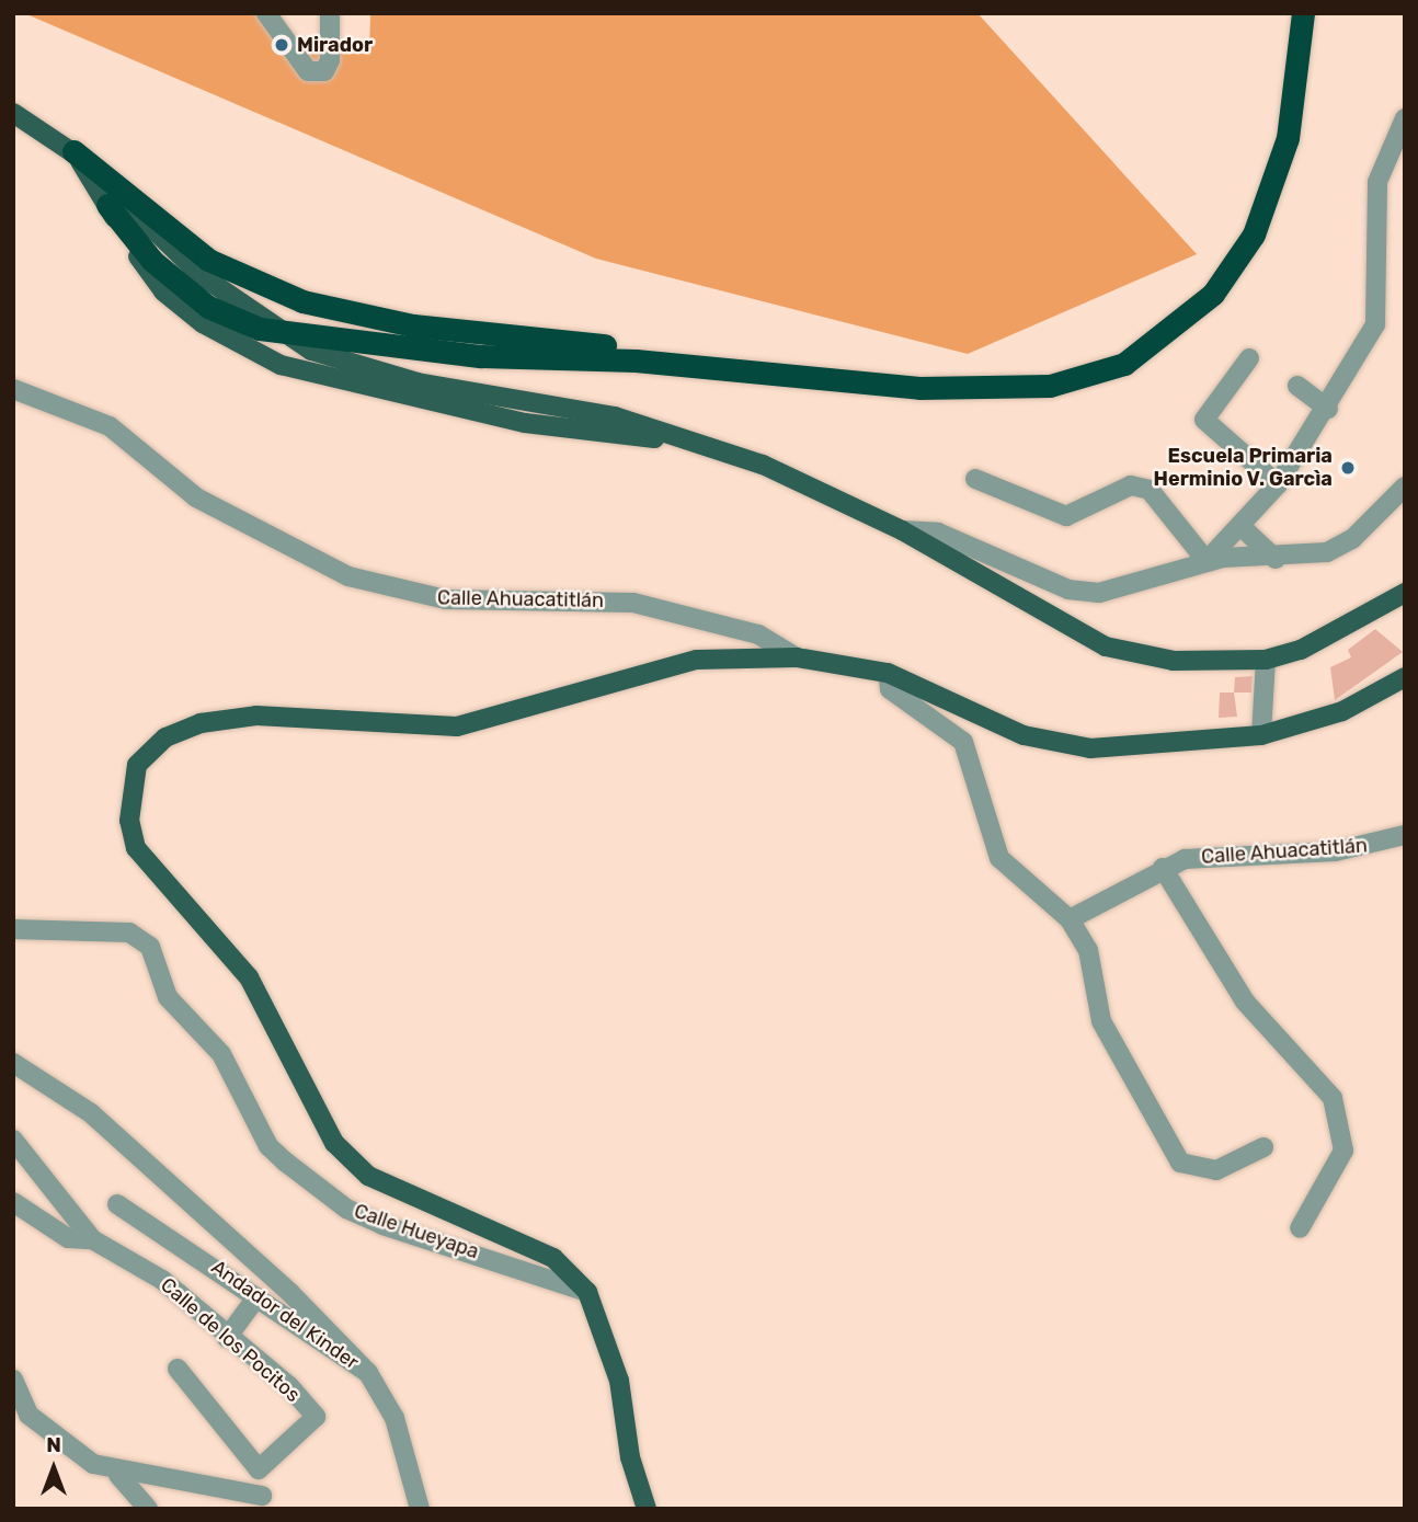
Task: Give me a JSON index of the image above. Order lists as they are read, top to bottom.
{
  "streets": {
    "street": [
      "Calle Ahuacatitlán",
      "Calle Hueyapa",
      "Andador del Kinder",
      "Calle de los Pocitos"
    ]
  },
  "places": ["Mirador", "Escuela Primaria Herminio V. Garcìa"],
  "north": "top"
}
